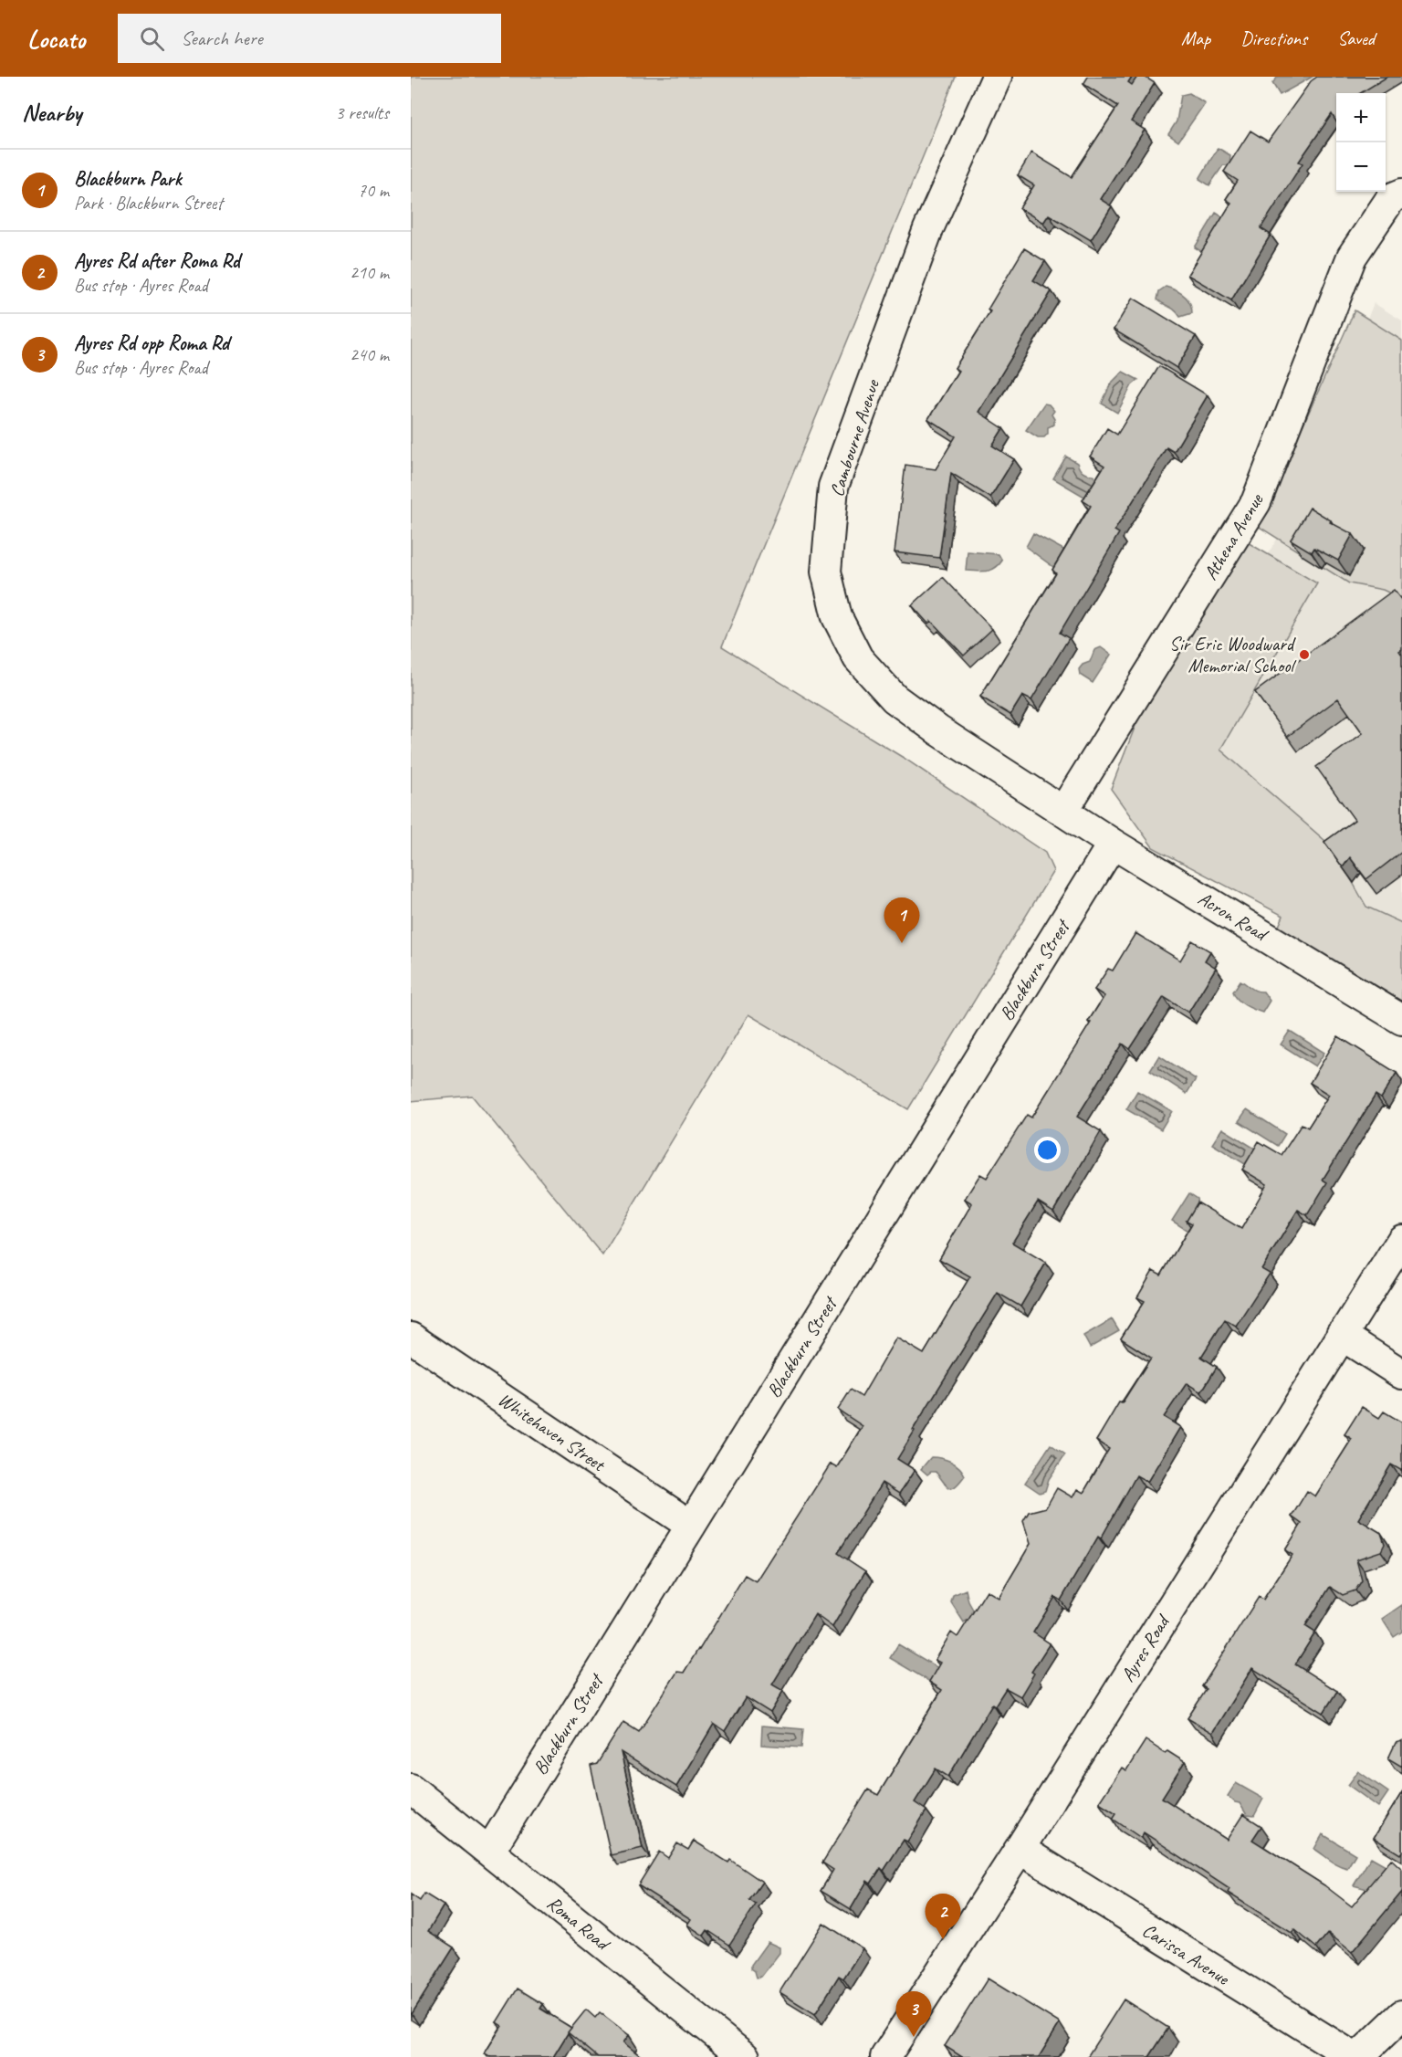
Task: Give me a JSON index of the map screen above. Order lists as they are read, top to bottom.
{
  "streets": {
    "street": [
      "Cambourne Avenue",
      "Athena Avenue",
      "Acron Road",
      "Blackburn Street",
      "Whitehaven Street",
      "Ayres Road",
      "Roma Road",
      "Carissa Avenue"
    ]
  },
  "crossings": [
    ["Cambourne Avenue", "Athena Avenue"],
    ["Cambourne Avenue", "Acron Road"],
    ["Athena Avenue", "Acron Road"],
    ["Acron Road", "Blackburn Street"],
    ["Blackburn Street", "Whitehaven Street"],
    ["Blackburn Street", "Roma Road"],
    ["Ayres Road", "Carissa Avenue"]
  ],
  "places": ["Sir Eric Woodward Memorial School"],
  "page": {
    "header": "Locato",
    "search": "Search here",
    "nav": ["Map", "Directions", "Saved"],
    "heading": ["Nearby", "3 results"],
    "map_buttons": ["+", "−"],
    "list": [
      {
        "mark": "1",
        "name": "Blackburn Park",
        "note": "Park · Blackburn Street",
        "value": "70 m"
      },
      {
        "mark": "2",
        "name": "Ayres Rd after Roma Rd",
        "note": "Bus stop · Ayres Road",
        "value": "210 m"
      },
      {
        "mark": "3",
        "name": "Ayres Rd opp Roma Rd",
        "note": "Bus stop · Ayres Road",
        "value": "240 m"
      }
    ],
    "pins": ["1", "2", "3"]
  }
}
